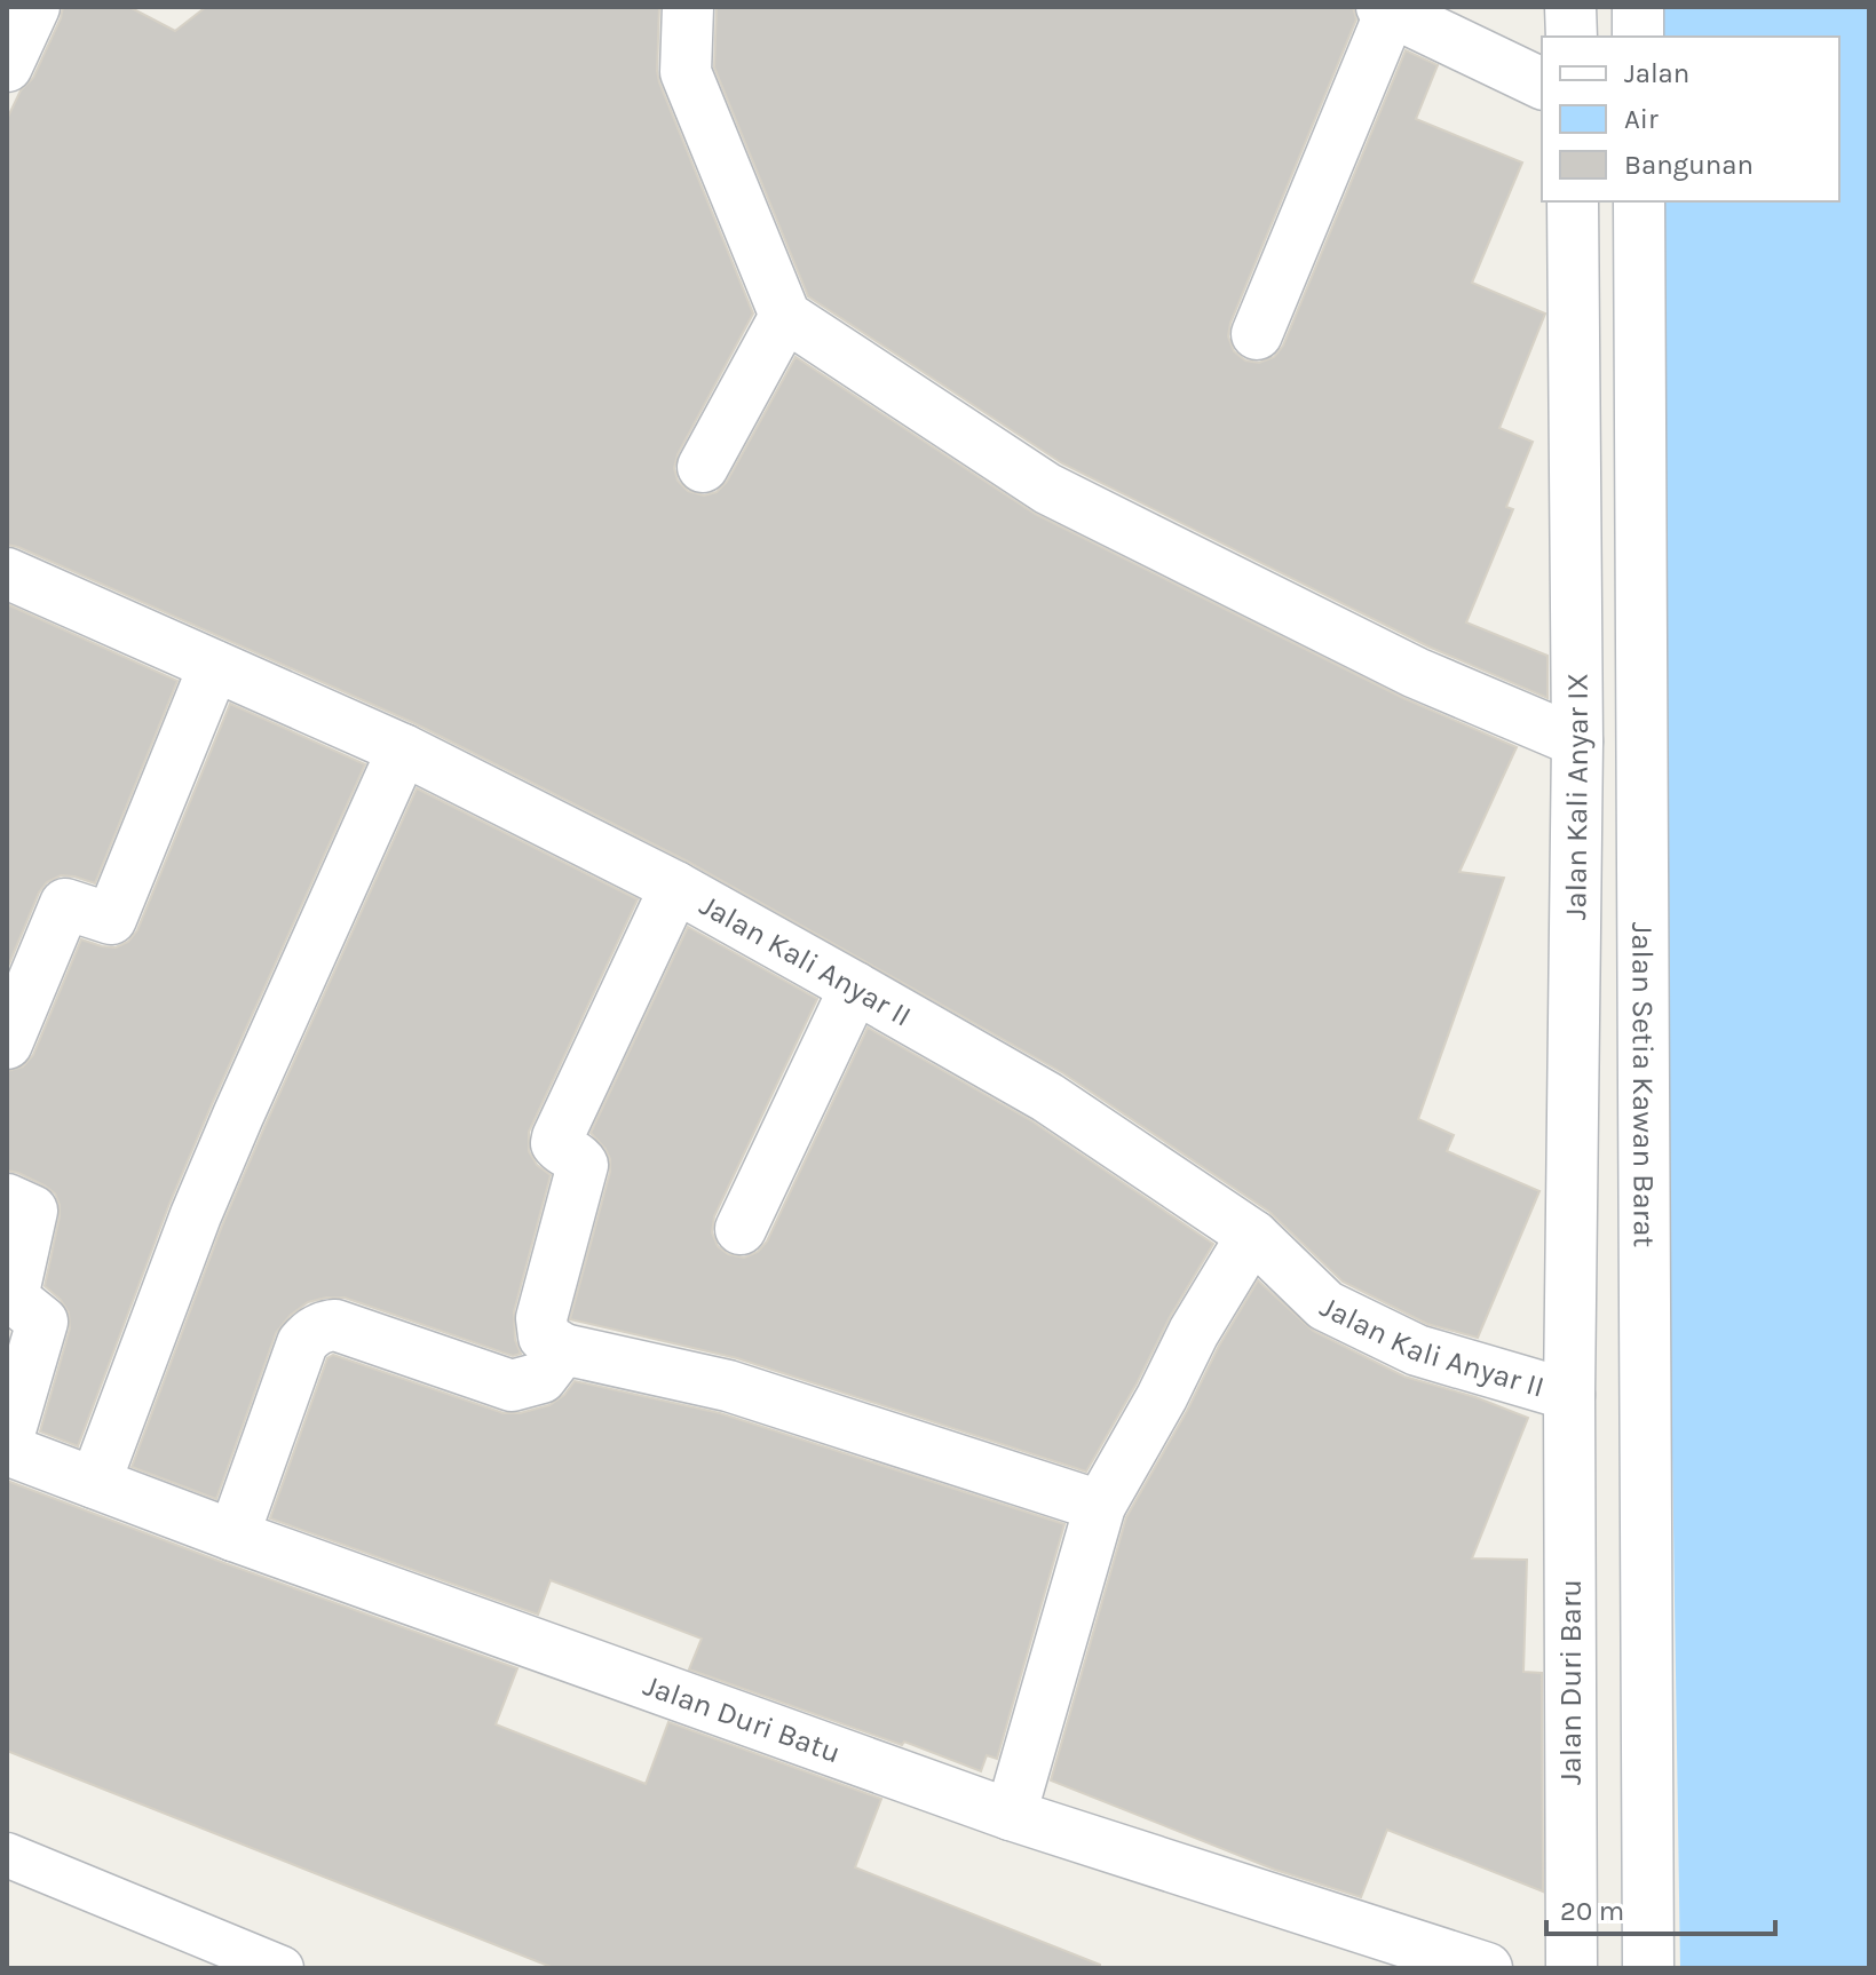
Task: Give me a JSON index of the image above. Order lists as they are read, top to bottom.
{
  "streets": {
    "street": [
      "Jalan Kali Anyar IX",
      "Jalan Kali Anyar II",
      "Jalan Setia Kawan Barat",
      "Jalan Duri Baru",
      "Jalan Duri Batu"
    ]
  },
  "crossings": [
    ["Jalan Kali Anyar IX", "Jalan Kali Anyar II"],
    ["Jalan Kali Anyar IX", "Jalan Duri Baru"],
    ["Jalan Kali Anyar II", "Jalan Duri Baru"]
  ],
  "legend": ["Jalan", "Air", "Bangunan"],
  "scale_bar": "20 m"
}
